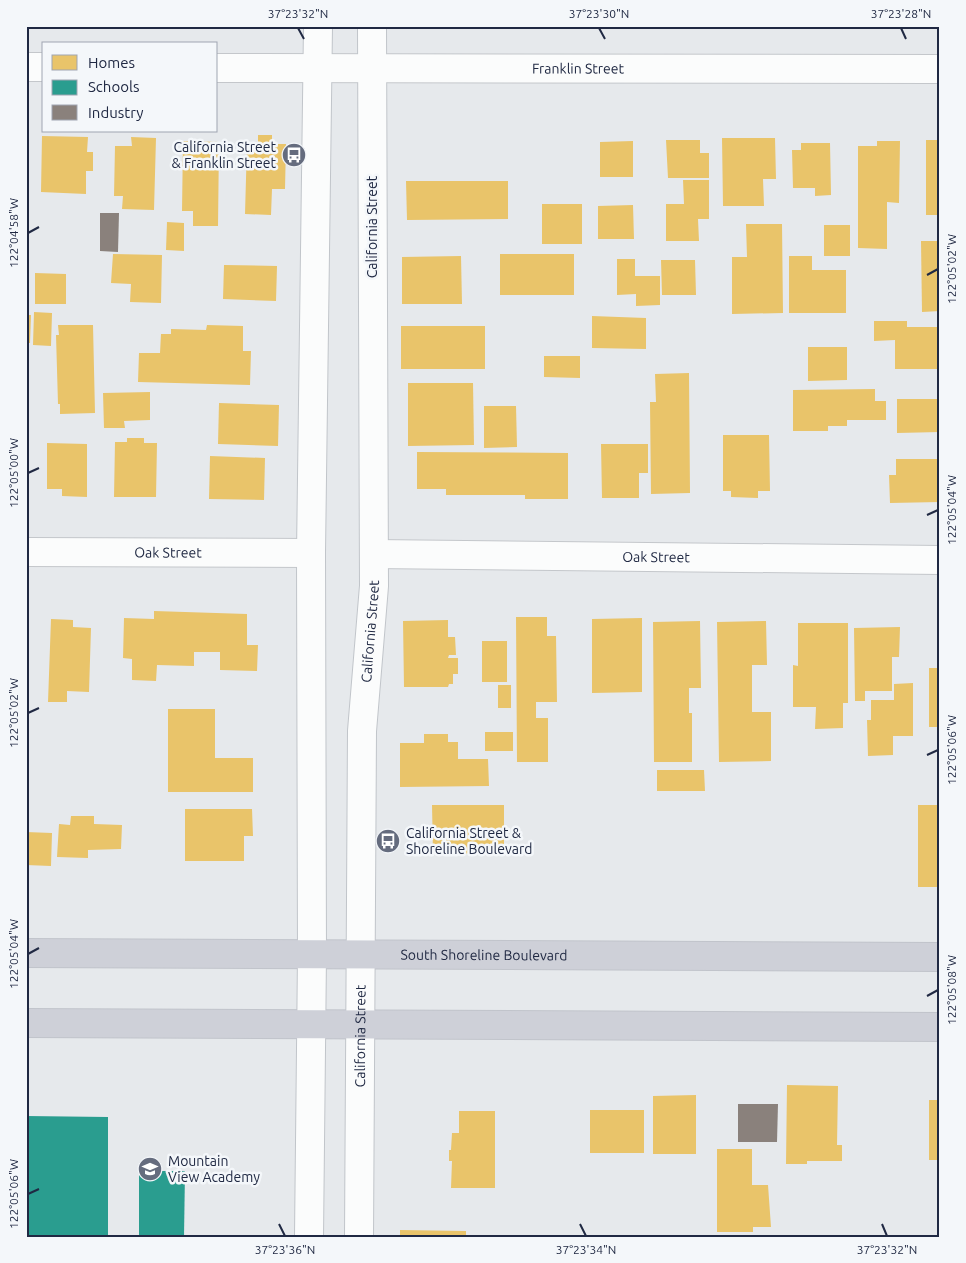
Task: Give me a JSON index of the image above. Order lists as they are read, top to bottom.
{
  "streets": {
    "main road": [
      "Franklin Street",
      "California Street",
      "Oak Street",
      "South Shoreline Boulevard"
    ]
  },
  "crossings": [
    ["Franklin Street", "California Street"],
    ["California Street", "Oak Street"],
    ["California Street", "South Shoreline Boulevard"]
  ],
  "places": {
    "bus stop": ["California Street & Franklin Street", "California Street & Shoreline Boulevard"],
    "school or university": ["Mountain View Academy"]
  },
  "legend": ["Homes", "Schools", "Industry"],
  "coordinates": [
    "37°23'32\"N",
    "37°23'30\"N",
    "37°23'28\"N",
    "122°04'58\"W",
    "122°05'02\"W",
    "122°05'00\"W",
    "122°05'04\"W",
    "122°05'06\"W",
    "122°05'08\"W",
    "37°23'36\"N",
    "37°23'34\"N"
  ]
}
